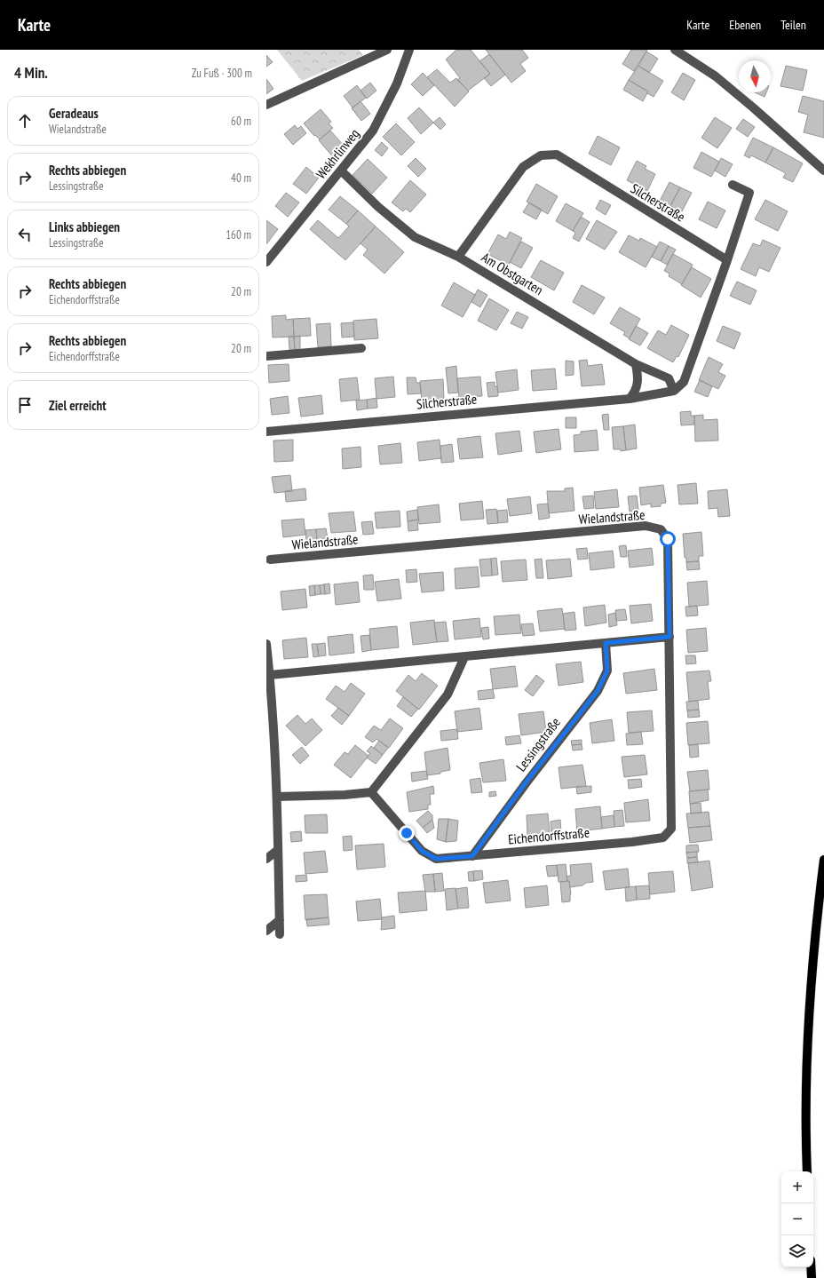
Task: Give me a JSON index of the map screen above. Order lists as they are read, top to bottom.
{
  "streets": {
    "street": [
      "Wekhrlinweg",
      "Silcherstraße",
      "Am Obstgarten",
      "Wielandstraße",
      "Lessingstraße",
      "Eichendorffstraße"
    ]
  },
  "crossings": [
    ["Wekhrlinweg", "Am Obstgarten"],
    ["Silcherstraße", "Am Obstgarten"],
    ["Wielandstraße", "Eichendorffstraße"],
    ["Lessingstraße", "Eichendorffstraße"]
  ],
  "north": "bottom",
  "page": {
    "header": "Karte",
    "nav": ["Karte", "Ebenen", "Teilen"],
    "heading": ["4 Min.", "Zu Fuß · 300 m"],
    "list": [
      ["Geradeaus", "Wielandstraße", "60 m"],
      ["Rechts abbiegen", "Lessingstraße", "40 m"],
      ["Links abbiegen", "Lessingstraße", "160 m"],
      ["Rechts abbiegen", "Eichendorffstraße", "20 m"],
      ["Rechts abbiegen", "Eichendorffstraße", "20 m"],
      "Ziel erreicht"
    ],
    "map_buttons": ["+", "−"]
  }
}
